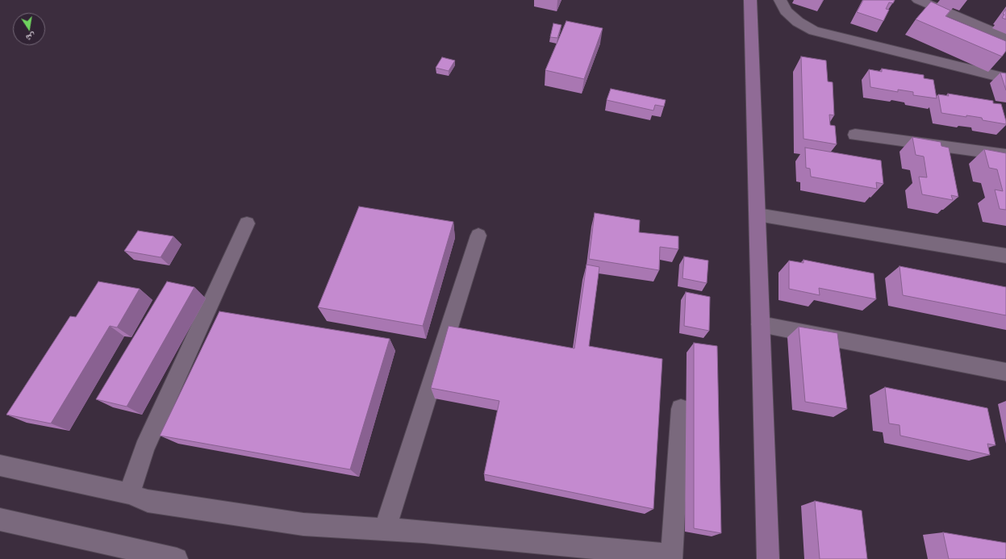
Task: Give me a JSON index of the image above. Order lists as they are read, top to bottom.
{
  "north": "bottom"
}
